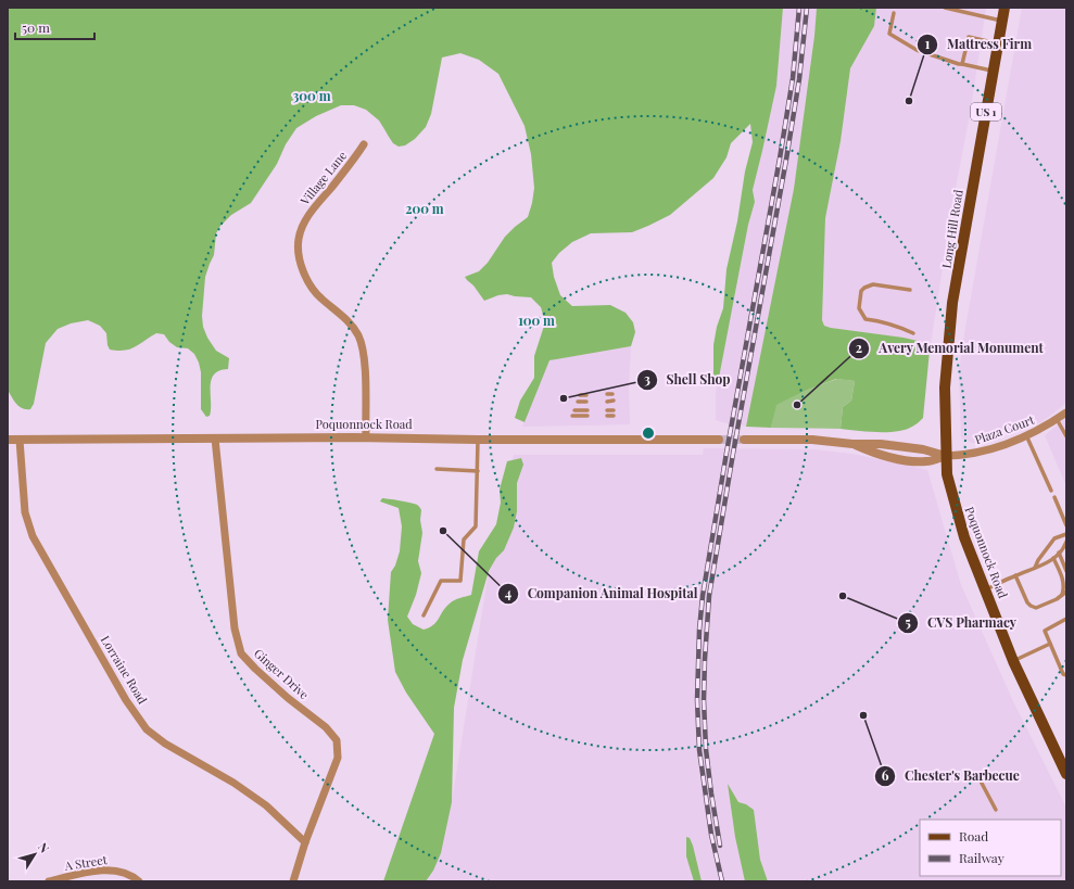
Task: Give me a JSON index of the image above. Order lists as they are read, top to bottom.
{
  "streets": {
    "main road": ["US 1", "Long Hill Road", "Poquonnock Road"],
    "street": [
      "Village Lane",
      "Plaza Court",
      "Lorraine Road",
      "Ginger Drive",
      "A Street"
    ]
  },
  "crossings": [
    ["Village Lane", "Poquonnock Road"],
    ["Long Hill Road", "Poquonnock Road"],
    ["Long Hill Road", "Plaza Court"],
    ["Poquonnock Road", "Plaza Court"],
    ["Poquonnock Road", "Lorraine Road"],
    ["Poquonnock Road", "Ginger Drive"],
    ["Lorraine Road", "Ginger Drive"]
  ],
  "places": [
    "Mattress Firm",
    "Shell Shop",
    "Avery Memorial Monument",
    "Companion Animal Hospital",
    "CVS Pharmacy",
    "Chester's Barbecue"
  ],
  "legend": ["Road", "Railway"],
  "scale_bar": "50 m",
  "north": "top right",
  "rings": ["300 m", "200 m", "100 m"]
}
